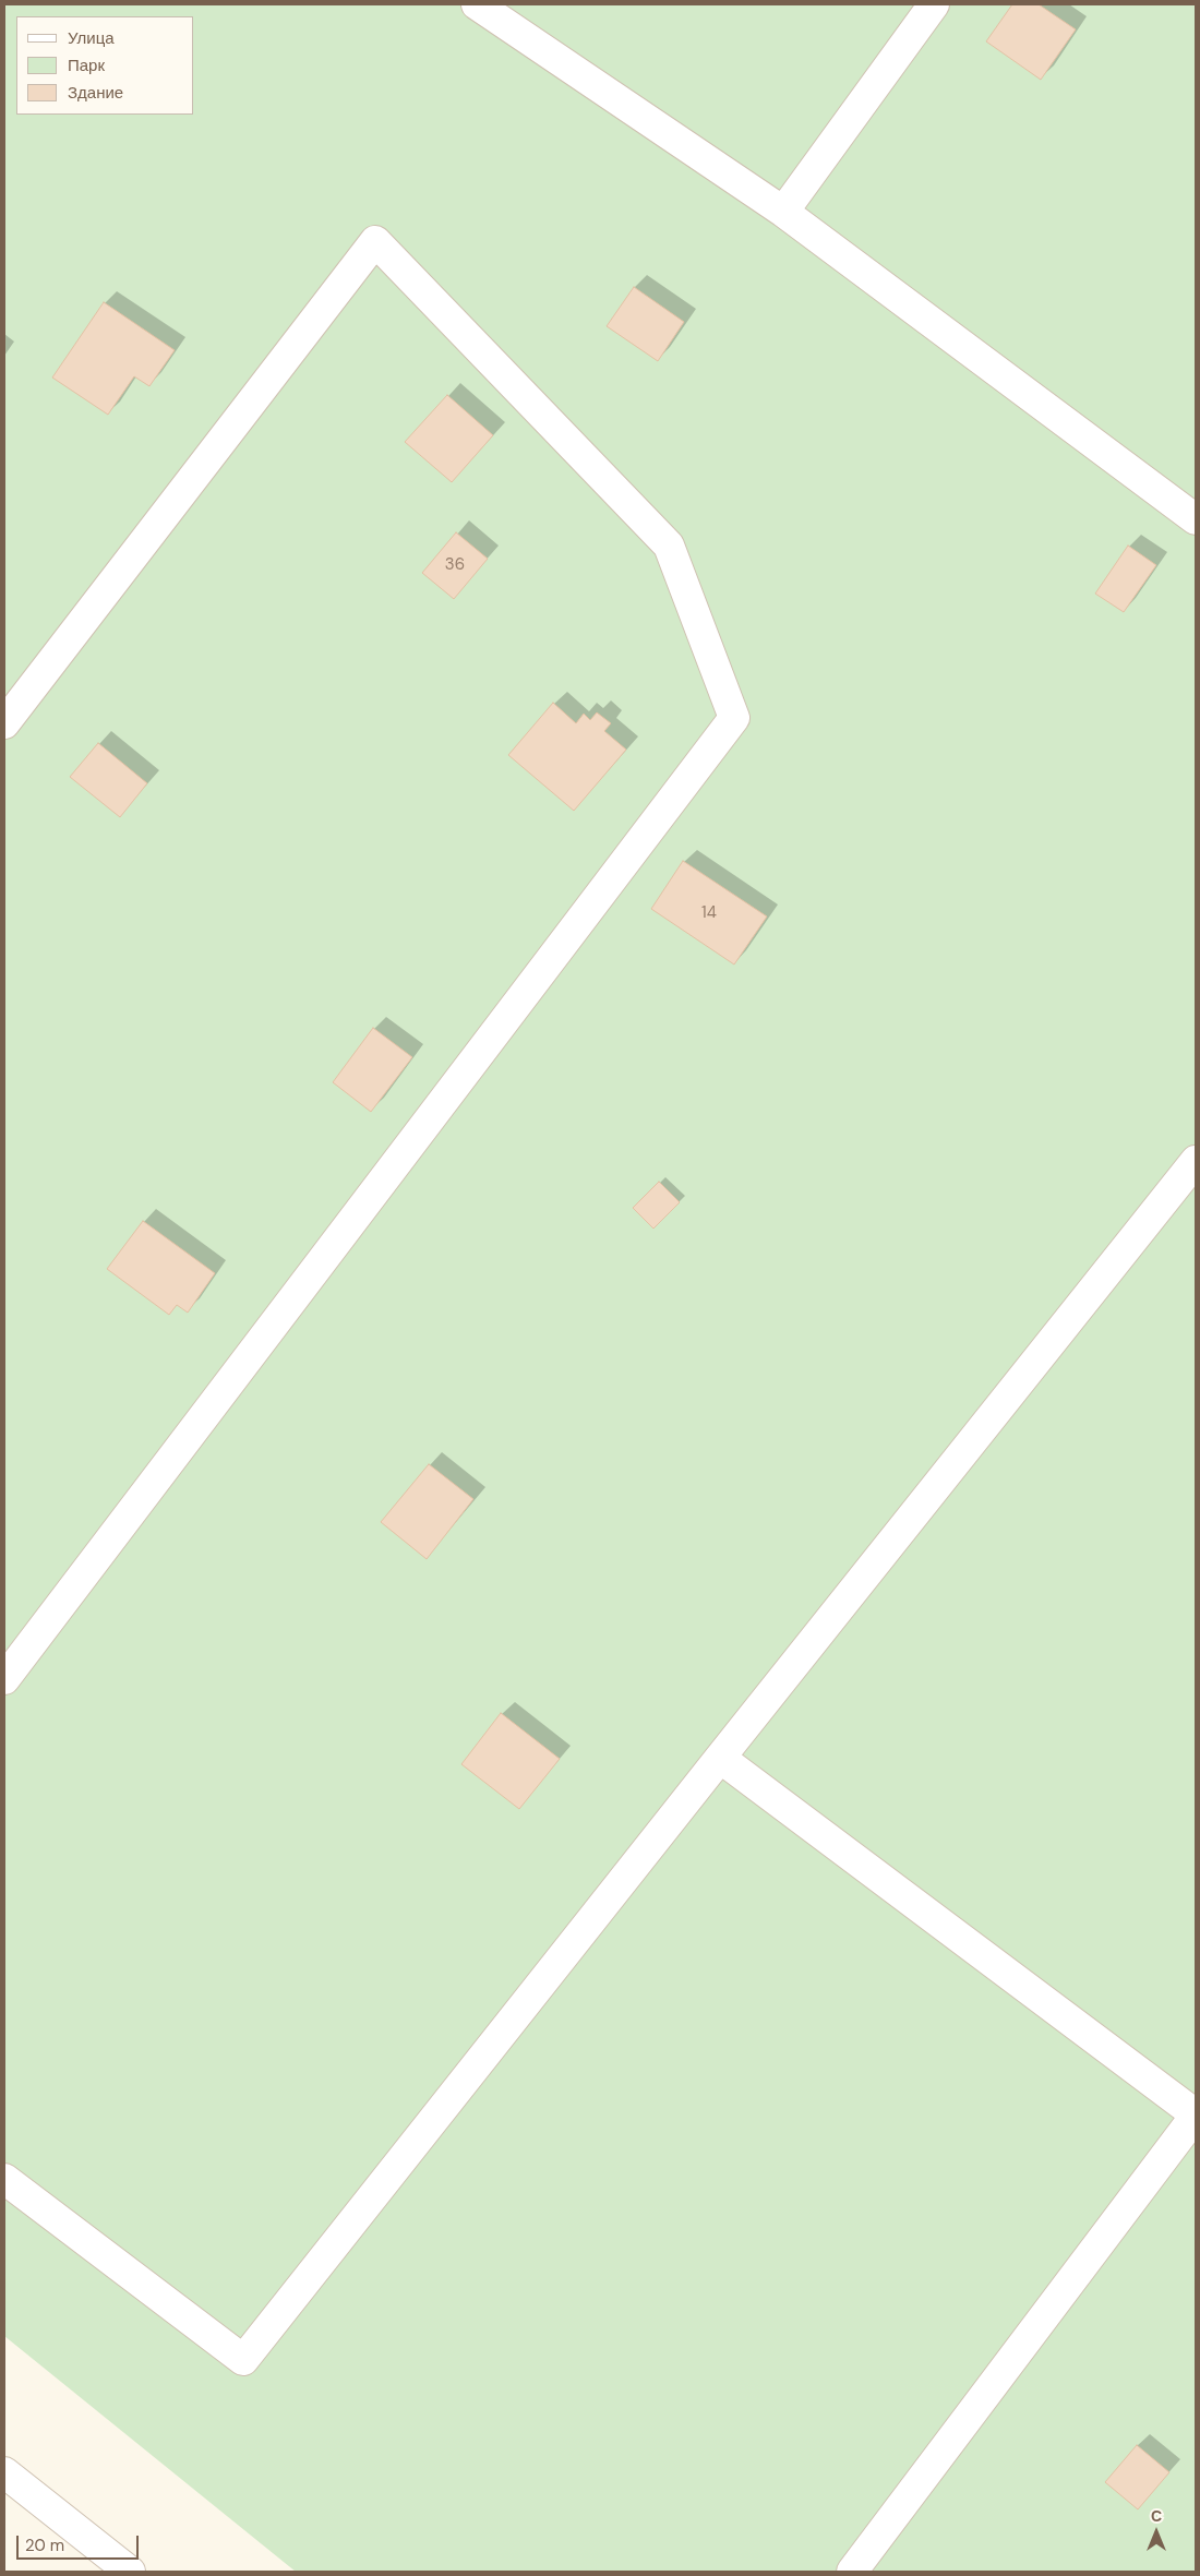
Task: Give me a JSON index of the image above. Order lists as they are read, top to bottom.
{
  "house_numbers": ["36", "14"],
  "legend": ["Улица", "Парк", "Здание"],
  "scale_bar": "20 m",
  "north": "top"
}
